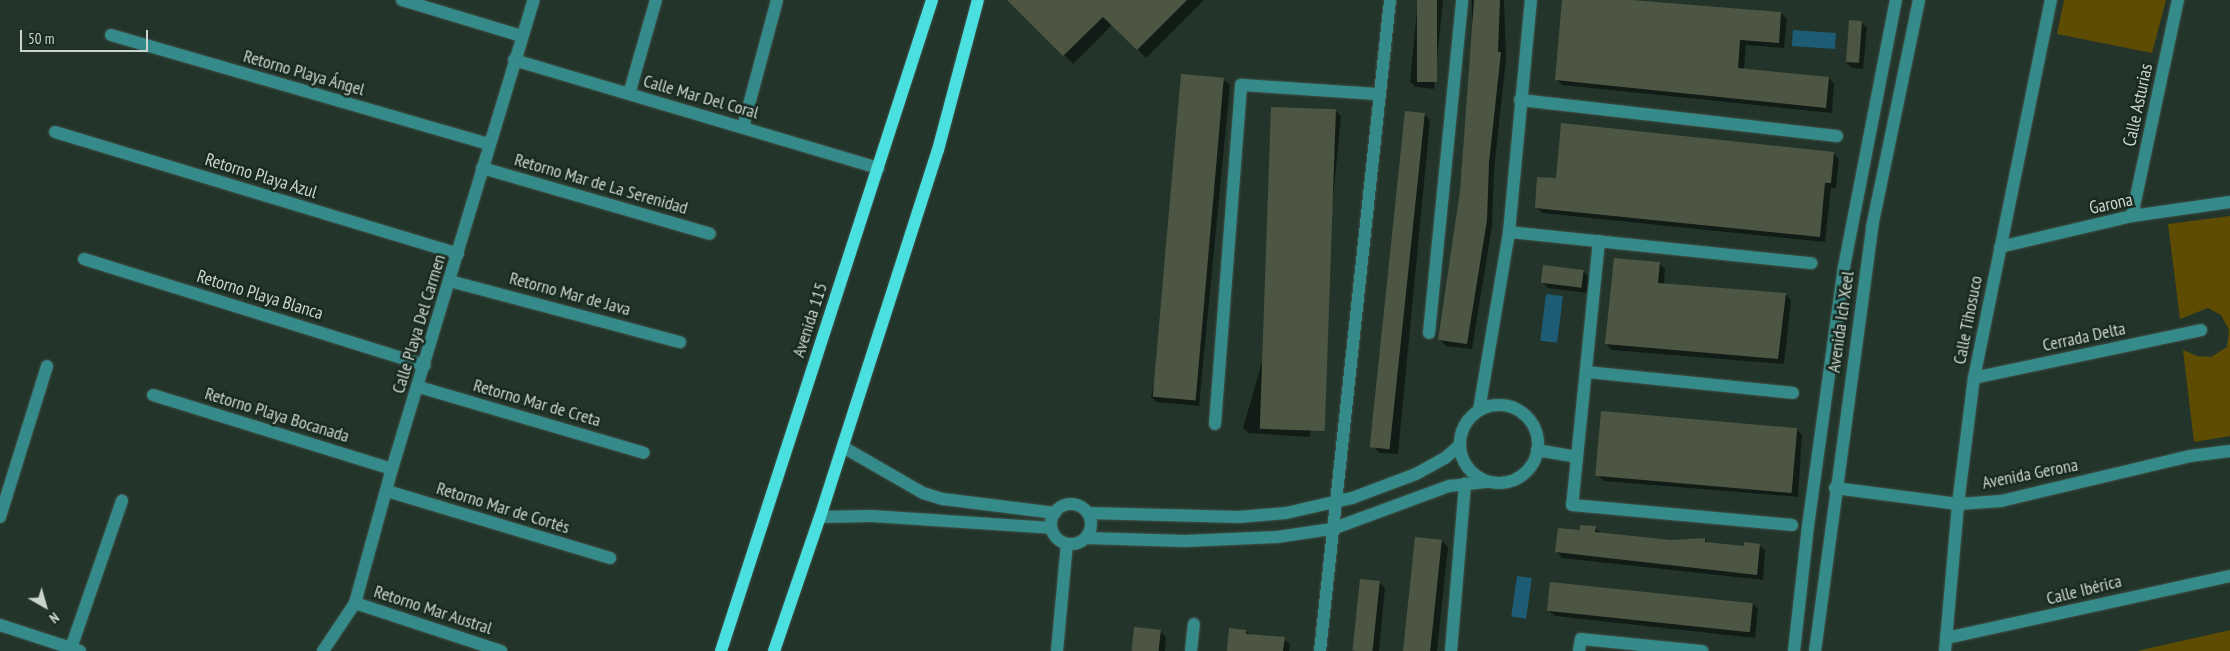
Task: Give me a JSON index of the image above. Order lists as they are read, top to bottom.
{
  "streets": {
    "main road": ["Avenida 115"],
    "street": [
      "Retorno Playa Ángel",
      "Calle Mar Del Coral",
      "Calle Asturias",
      "Retorno Playa Azul",
      "Retorno Mar de La Serenidad",
      "Garona",
      "Retorno Mar de Java",
      "Retorno Playa Blanca",
      "Calle Tihosuco",
      "Avenida Ich Xeel",
      "Calle Playa Del Carmen",
      "Cerrada Delta",
      "Retorno Mar de Creta",
      "Retorno Playa Bocanada",
      "Avenida Gerona",
      "Retorno Mar de Cortés",
      "Calle Ibérica",
      "Retorno Mar Austral"
    ]
  },
  "crossings": [
    ["Retorno Playa Ángel", "Calle Playa Del Carmen"],
    ["Calle Mar Del Coral", "Avenida 115"],
    ["Calle Mar Del Coral", "Calle Playa Del Carmen"],
    ["Calle Asturias", "Garona"],
    ["Retorno Playa Azul", "Calle Playa Del Carmen"],
    ["Retorno Mar de La Serenidad", "Calle Playa Del Carmen"],
    ["Garona", "Calle Tihosuco"],
    ["Retorno Mar de Java", "Calle Playa Del Carmen"],
    ["Retorno Playa Blanca", "Calle Playa Del Carmen"],
    ["Calle Tihosuco", "Cerrada Delta"],
    ["Calle Tihosuco", "Avenida Gerona"],
    ["Calle Tihosuco", "Calle Ibérica"],
    ["Avenida Ich Xeel", "Avenida Gerona"],
    ["Calle Playa Del Carmen", "Retorno Mar de Creta"],
    ["Calle Playa Del Carmen", "Retorno Playa Bocanada"],
    ["Calle Playa Del Carmen", "Retorno Mar de Cortés"],
    ["Calle Playa Del Carmen", "Retorno Mar Austral"]
  ],
  "scale_bar": "50 m",
  "north": "bottom right"
}
